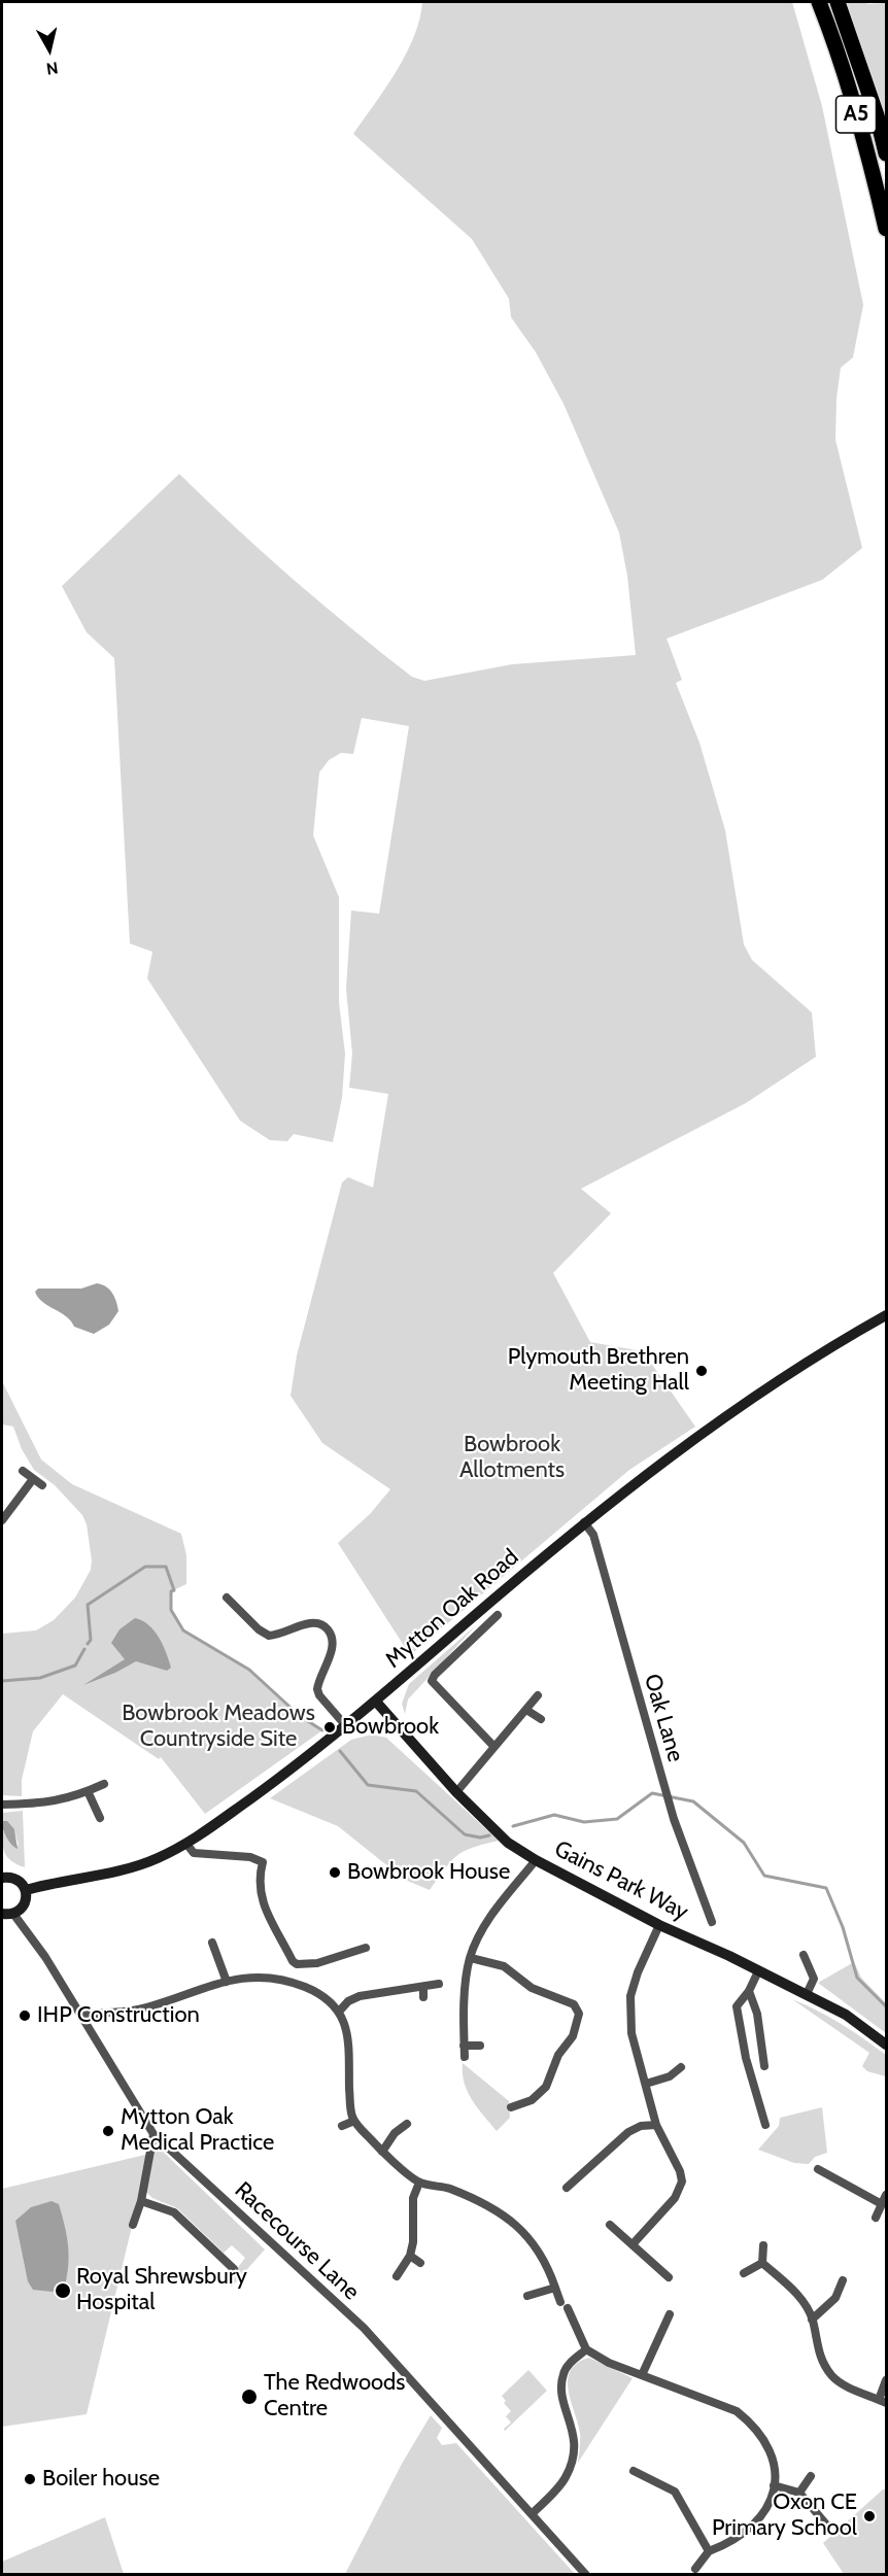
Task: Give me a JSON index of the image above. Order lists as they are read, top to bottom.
{
  "streets": {
    "highway": ["A5"],
    "main road": ["Mytton Oak Road", "Gains Park Way"],
    "street": ["Oak Lane", "Racecourse Lane"]
  },
  "crossings": [
    ["Mytton Oak Road", "Oak Lane"],
    ["Mytton Oak Road", "Gains Park Way"]
  ],
  "parks": ["Bowbrook Allotments", "Bowbrook Meadows Countryside Site"],
  "places": [
    "Plymouth Brethren Meeting Hall",
    "Bowbrook",
    "Bowbrook House",
    "IHP Construction",
    "Mytton Oak Medical Practice",
    "Royal Shrewsbury Hospital",
    "The Redwoods Centre",
    "Boiler house",
    "Oxon CE Primary School"
  ],
  "north": "bottom"
}
